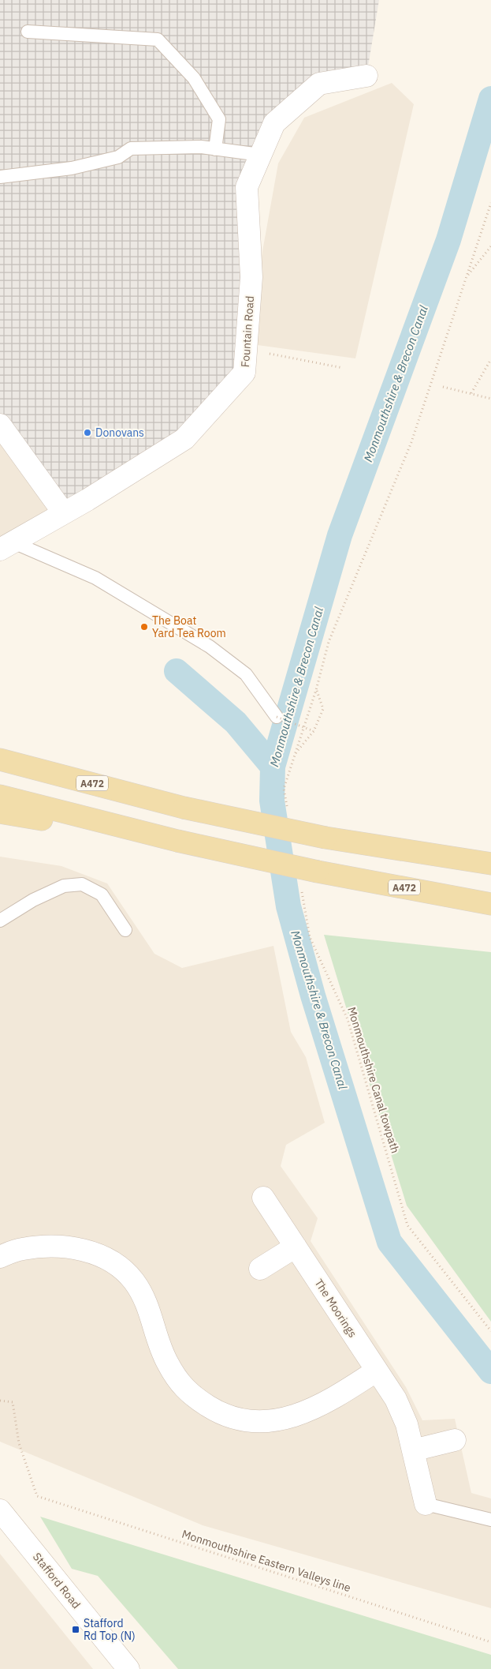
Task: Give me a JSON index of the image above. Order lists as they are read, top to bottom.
{
  "streets": {
    "main road": ["A472"],
    "street": ["Fountain Road", "The Moorings", "Stafford Road"],
    "path": ["Monmouthshire Canal towpath", "Monmouthshire Eastern Valleys line"]
  },
  "water": ["Monmouthshire & Brecon Canal"],
  "places": {
    "other": ["Donovans", "The Boat Yard Tea Room"],
    "transit": ["Stafford Rd Top (N)"]
  }
}
